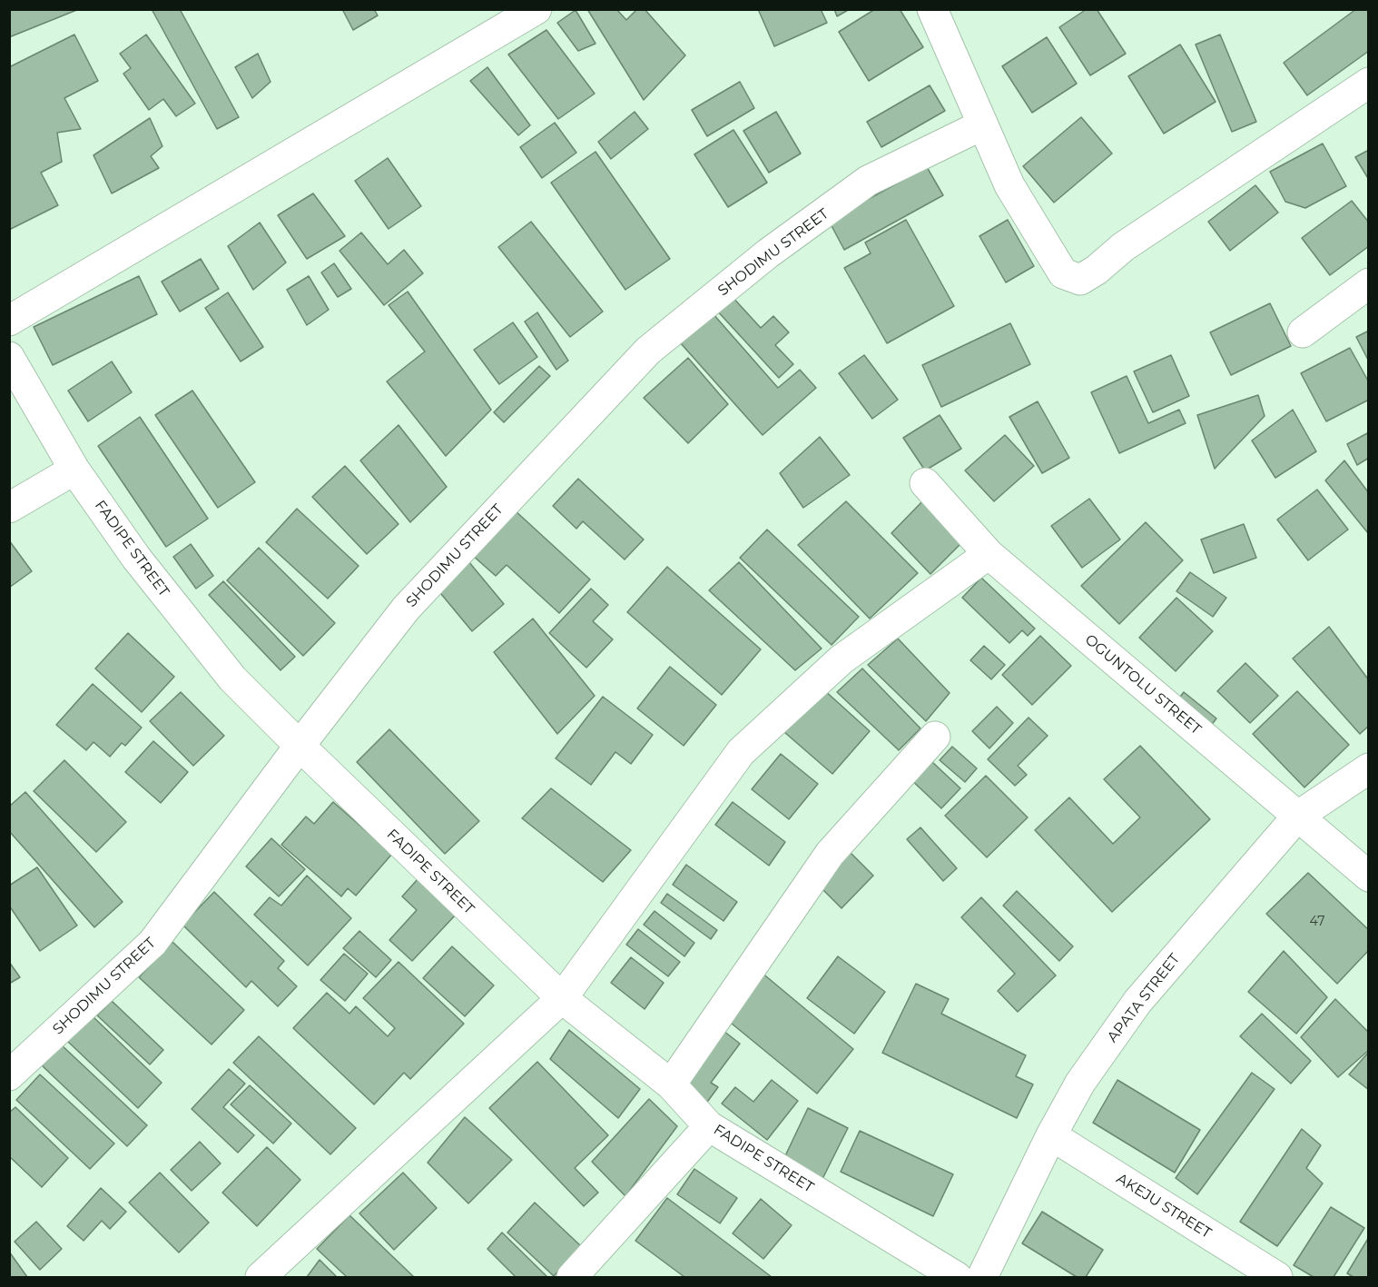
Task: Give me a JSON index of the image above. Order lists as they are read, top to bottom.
{
  "streets": {
    "street": [
      "SHODIMU STREET",
      "FADIPE STREET",
      "OGUNTOLU STREET",
      "APATA STREET",
      "AKEJU STREET"
    ]
  },
  "crossings": [
    ["SHODIMU STREET", "FADIPE STREET"],
    ["OGUNTOLU STREET", "APATA STREET"],
    ["APATA STREET", "AKEJU STREET"]
  ],
  "house_numbers": ["47"]
}
